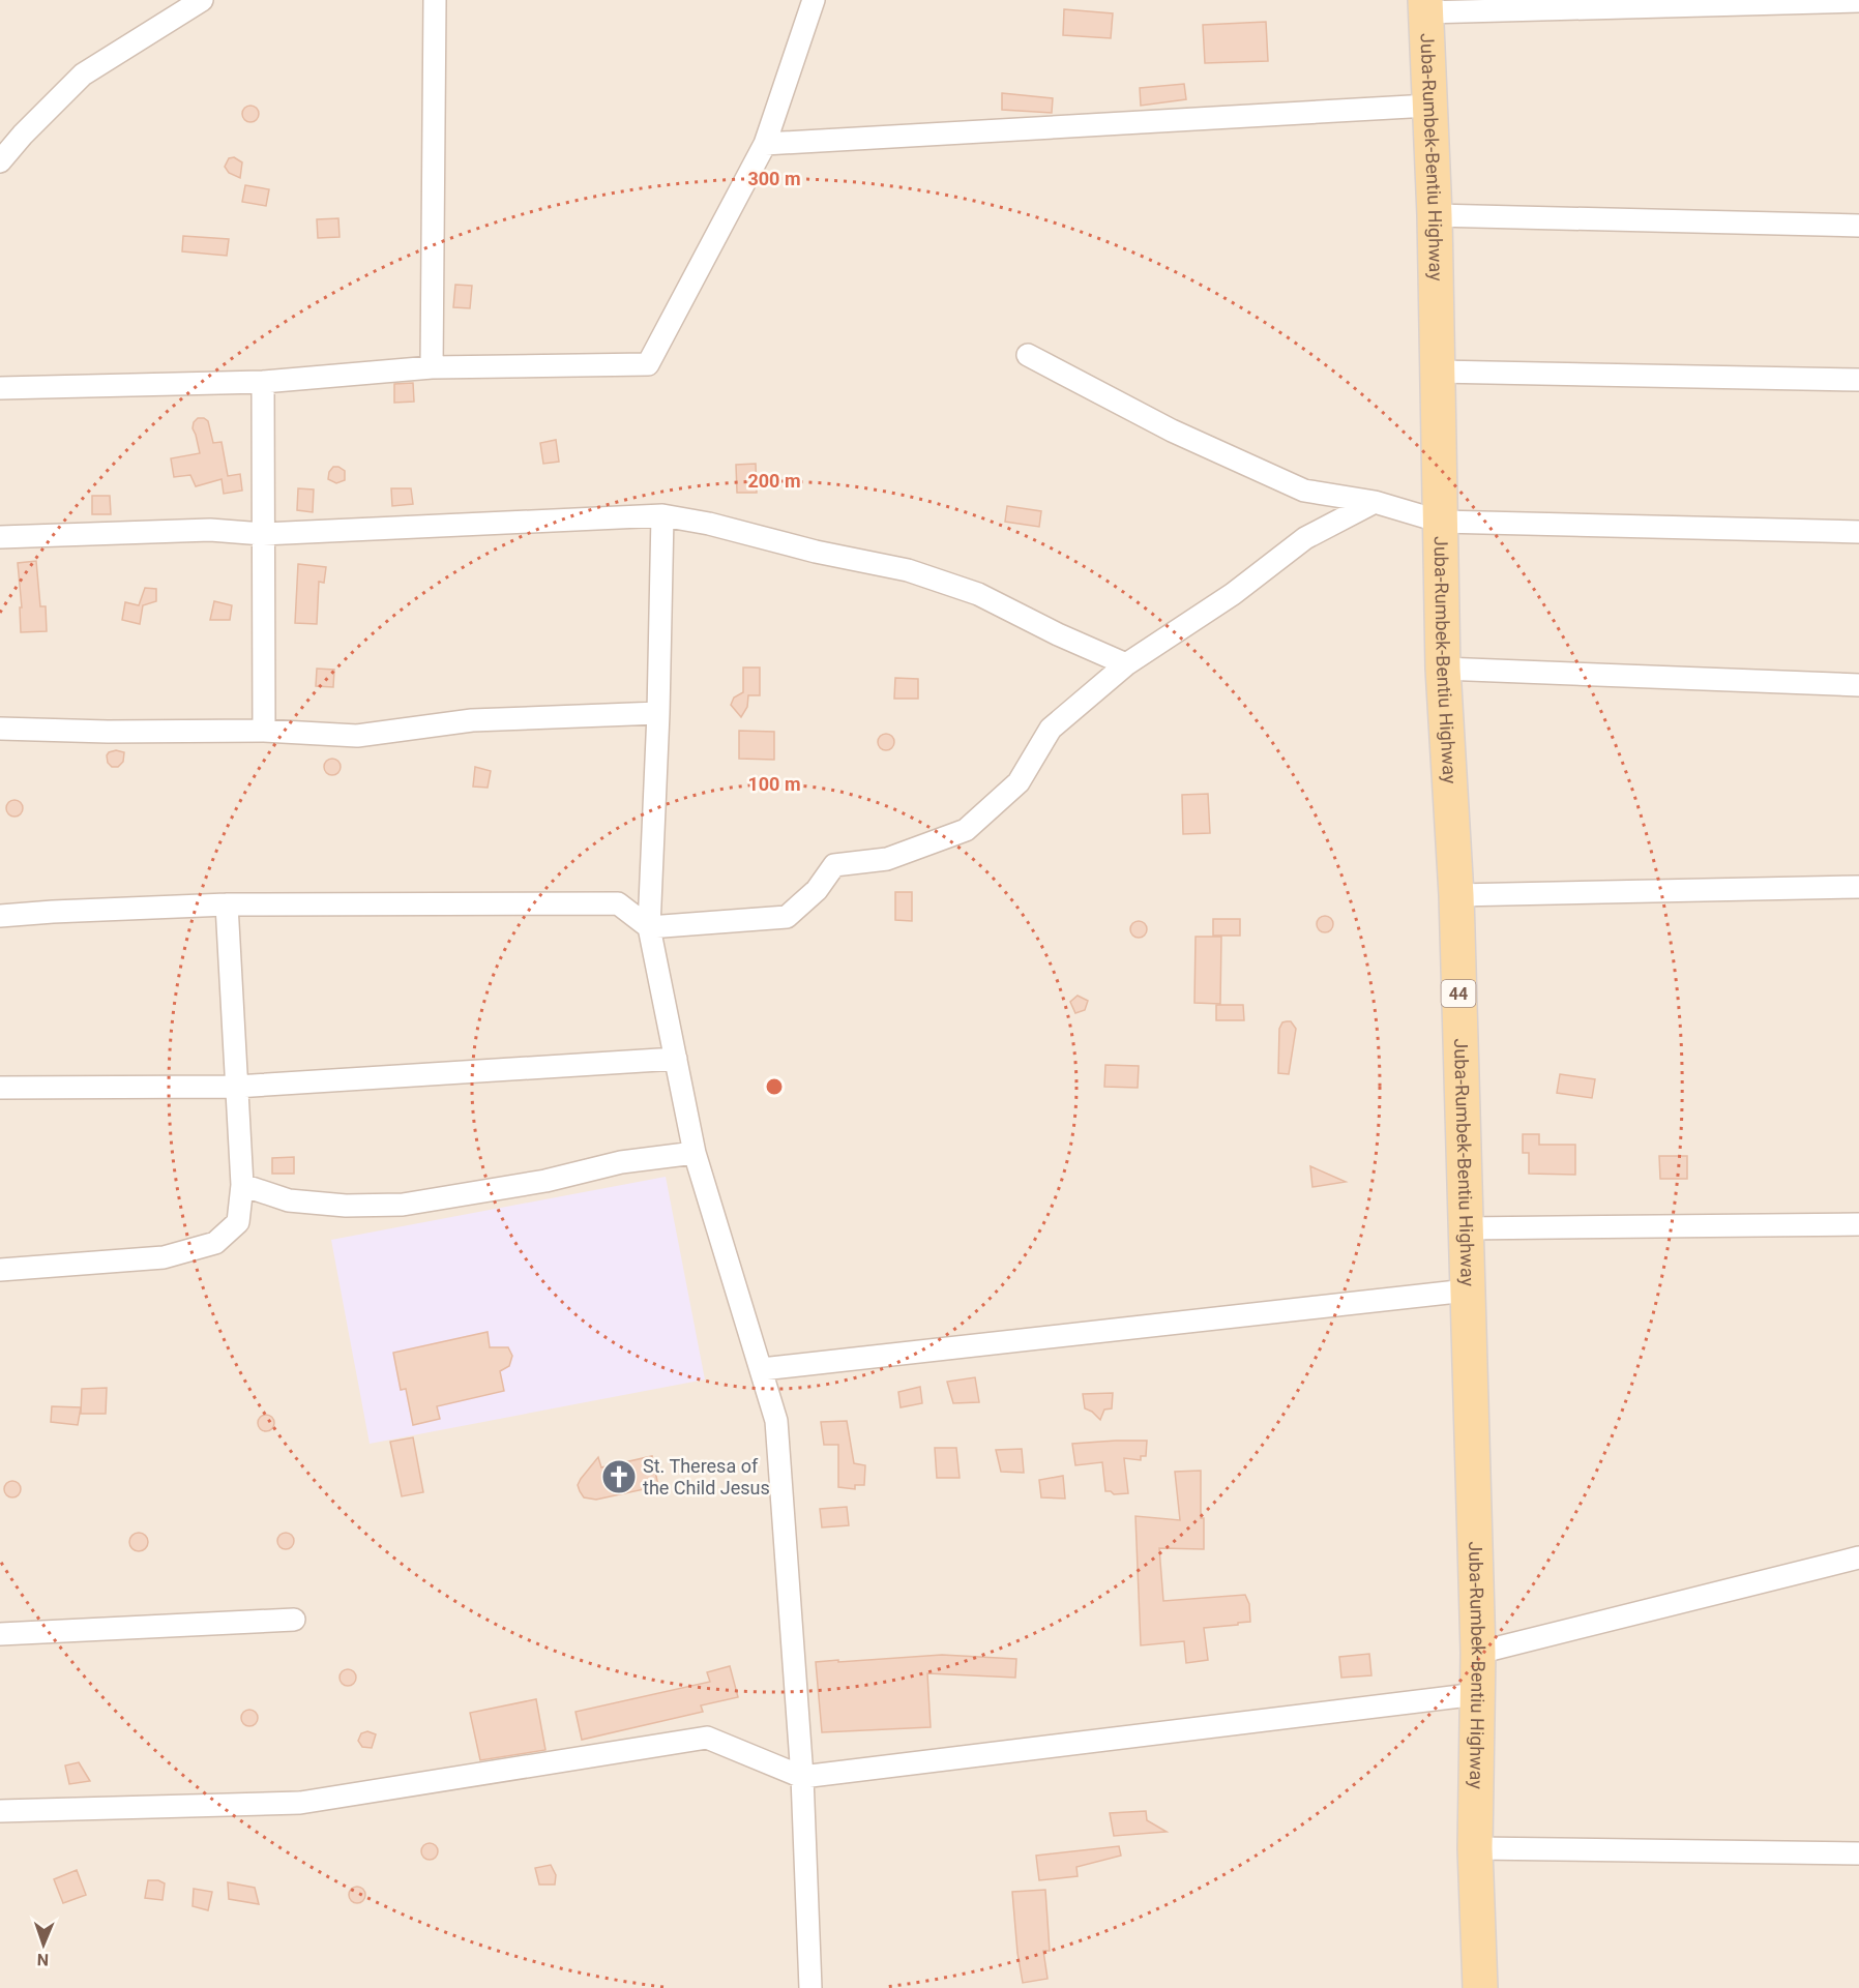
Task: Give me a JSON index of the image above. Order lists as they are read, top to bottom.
{
  "streets": {
    "main road": ["Juba-Rumbek-Bentiu Highway", "44"]
  },
  "places": {
    "church": ["St. Theresa of the Child Jesus"]
  },
  "north": "bottom",
  "rings": ["300 m", "200 m", "100 m"]
}
